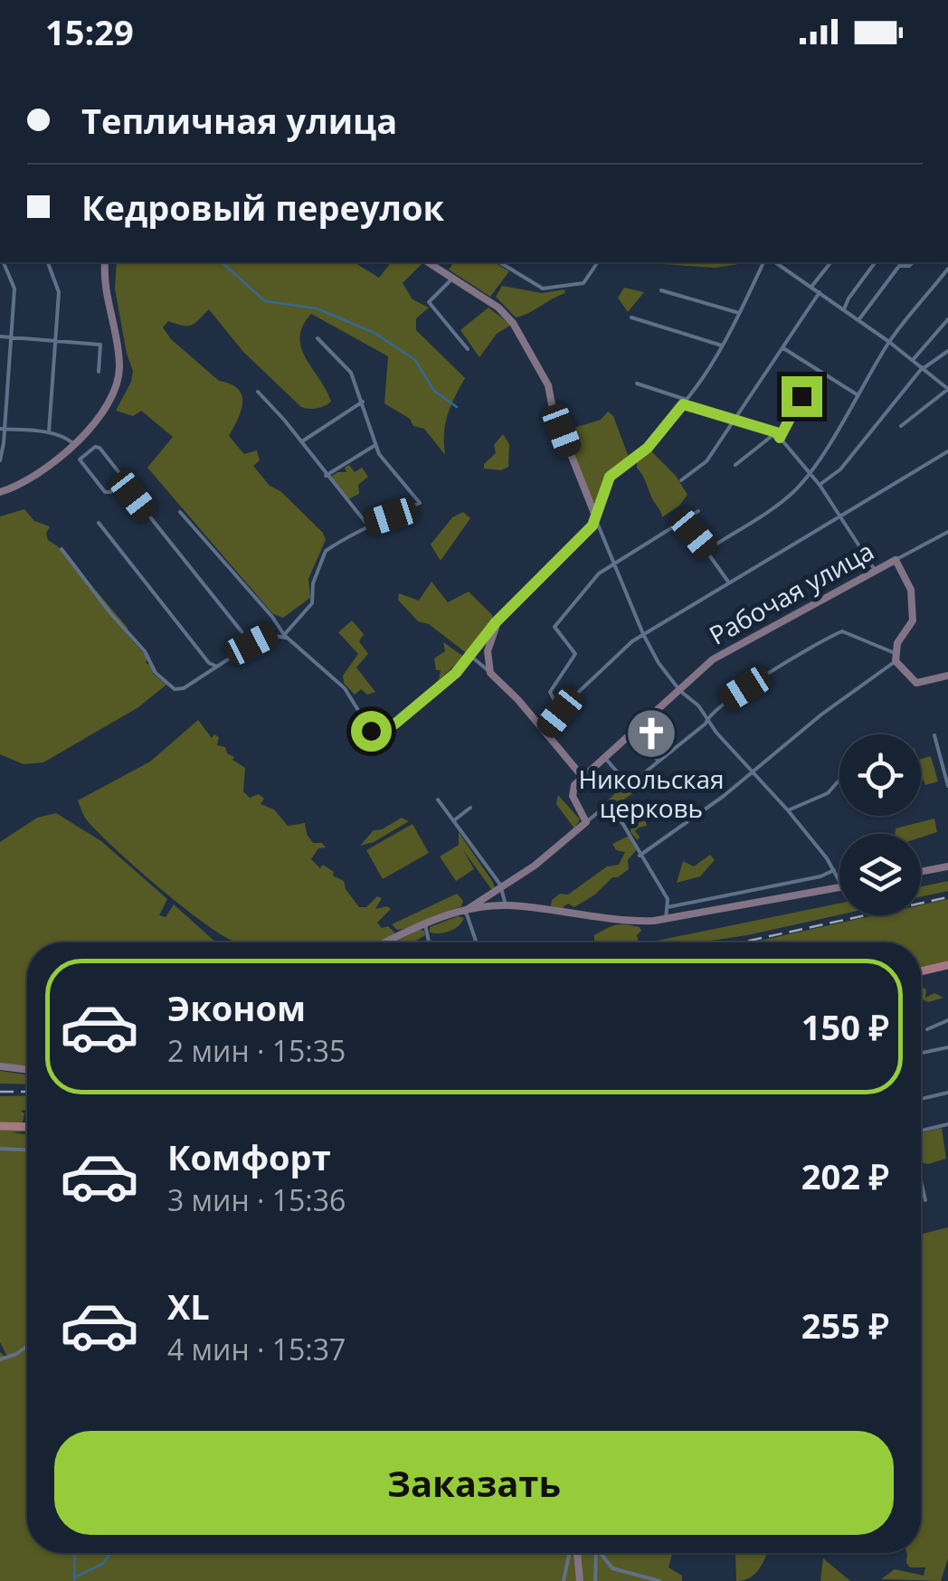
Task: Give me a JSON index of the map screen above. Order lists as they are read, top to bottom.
{
  "streets": {
    "street": ["Рабочая улица"]
  },
  "places": {
    "church": ["Никольская церковь"]
  },
  "page": {
    "status": "15:29",
    "banner": ["Тепличная улица", "Кедровый переулок"],
    "list": [
      {
        "name": "Эконом",
        "note": "2 мин · 15:35",
        "value": "150 ₽"
      },
      {
        "name": "Комфорт",
        "note": "3 мин · 15:36",
        "value": "202 ₽"
      },
      {
        "name": "XL",
        "note": "4 мин · 15:37",
        "value": "255 ₽"
      }
    ],
    "buttons": "Заказать"
  }
}
